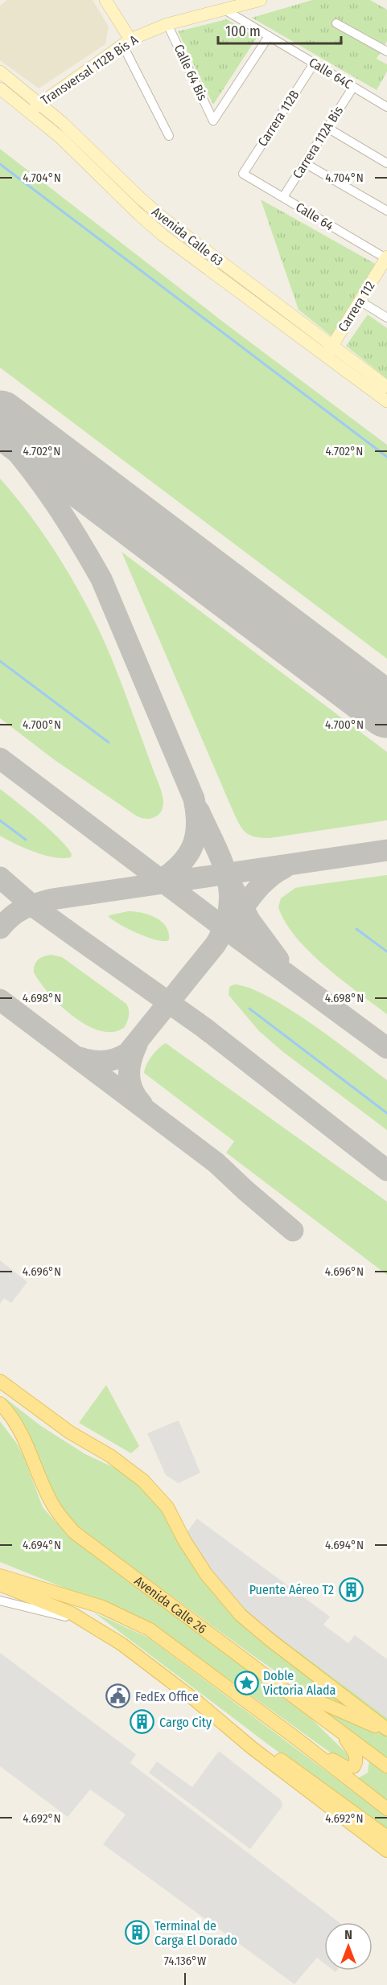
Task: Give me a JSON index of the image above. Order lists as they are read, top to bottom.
{
  "streets": {
    "main road": [
      "Transversal 112B Bis A",
      "Avenida Calle 63",
      "Carrera 112",
      "Avenida Calle 26"
    ],
    "street": [
      "Calle 64 Bis",
      "Calle 64C",
      "Carrera 112B",
      "Carrera 112A Bis",
      "Calle 64"
    ]
  },
  "crossings": [
    ["Transversal 112B Bis A", "Calle 64 Bis"],
    ["Transversal 112B Bis A", "Calle 64C"],
    ["Transversal 112B Bis A", "Avenida Calle 63"],
    ["Calle 64 Bis", "Calle 64C"],
    ["Calle 64C", "Carrera 112B"],
    ["Calle 64C", "Carrera 112A Bis"],
    ["Carrera 112B", "Calle 64"],
    ["Carrera 112A Bis", "Calle 64"],
    ["Calle 64", "Carrera 112"],
    ["Avenida Calle 63", "Carrera 112"]
  ],
  "places": {
    "building": ["Puente Aéreo T2", "Cargo City", "Terminal de Carga El Dorado"],
    "place": ["Doble Victoria Alada"],
    "public building": ["FedEx Office"]
  },
  "scale_bar": "100 m",
  "north": "top",
  "coordinates": [
    "4.704°N",
    "4.702°N",
    "4.700°N",
    "4.698°N",
    "4.696°N",
    "4.694°N",
    "4.692°N",
    "74.136°W"
  ]
}
